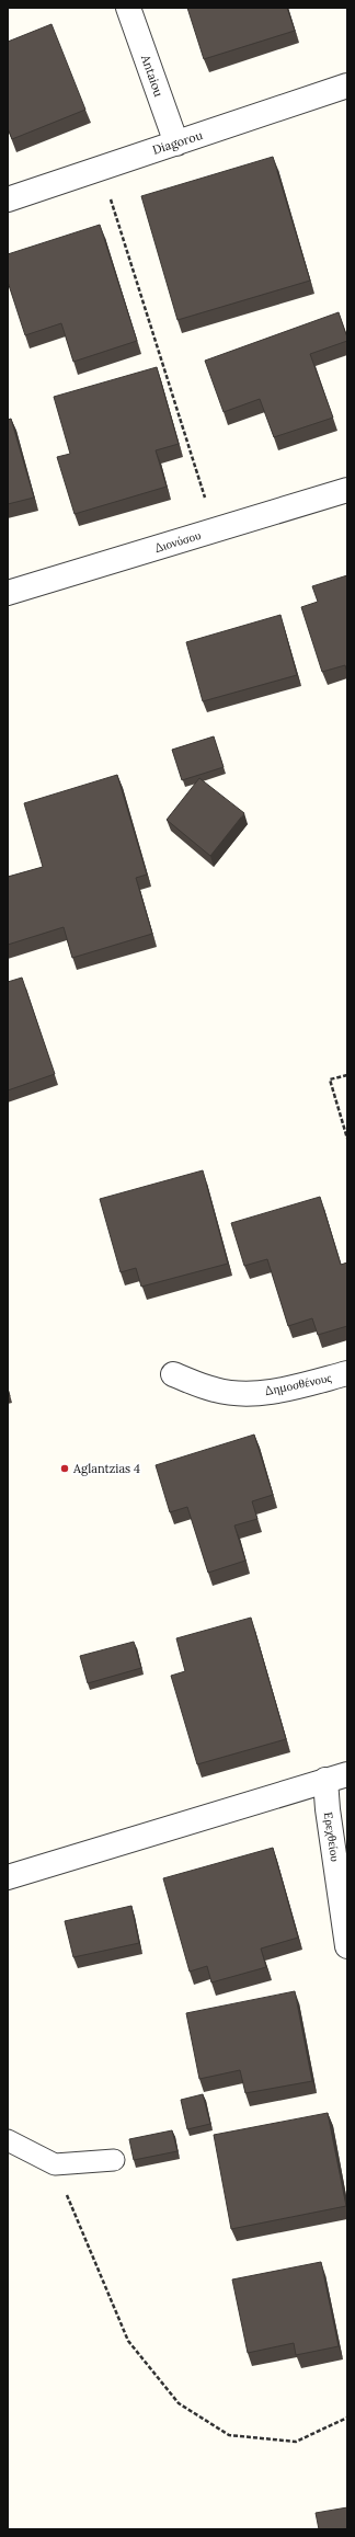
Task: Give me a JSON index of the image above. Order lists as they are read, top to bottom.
{
  "streets": {
    "street": [
      "Antaiou",
      "Diagorou",
      "Διονύσου",
      "Δημοσθένους",
      "Ερεχθείου"
    ]
  },
  "crossings": [
    ["Antaiou", "Diagorou"]
  ],
  "places": ["Aglantzias 4"]
}
